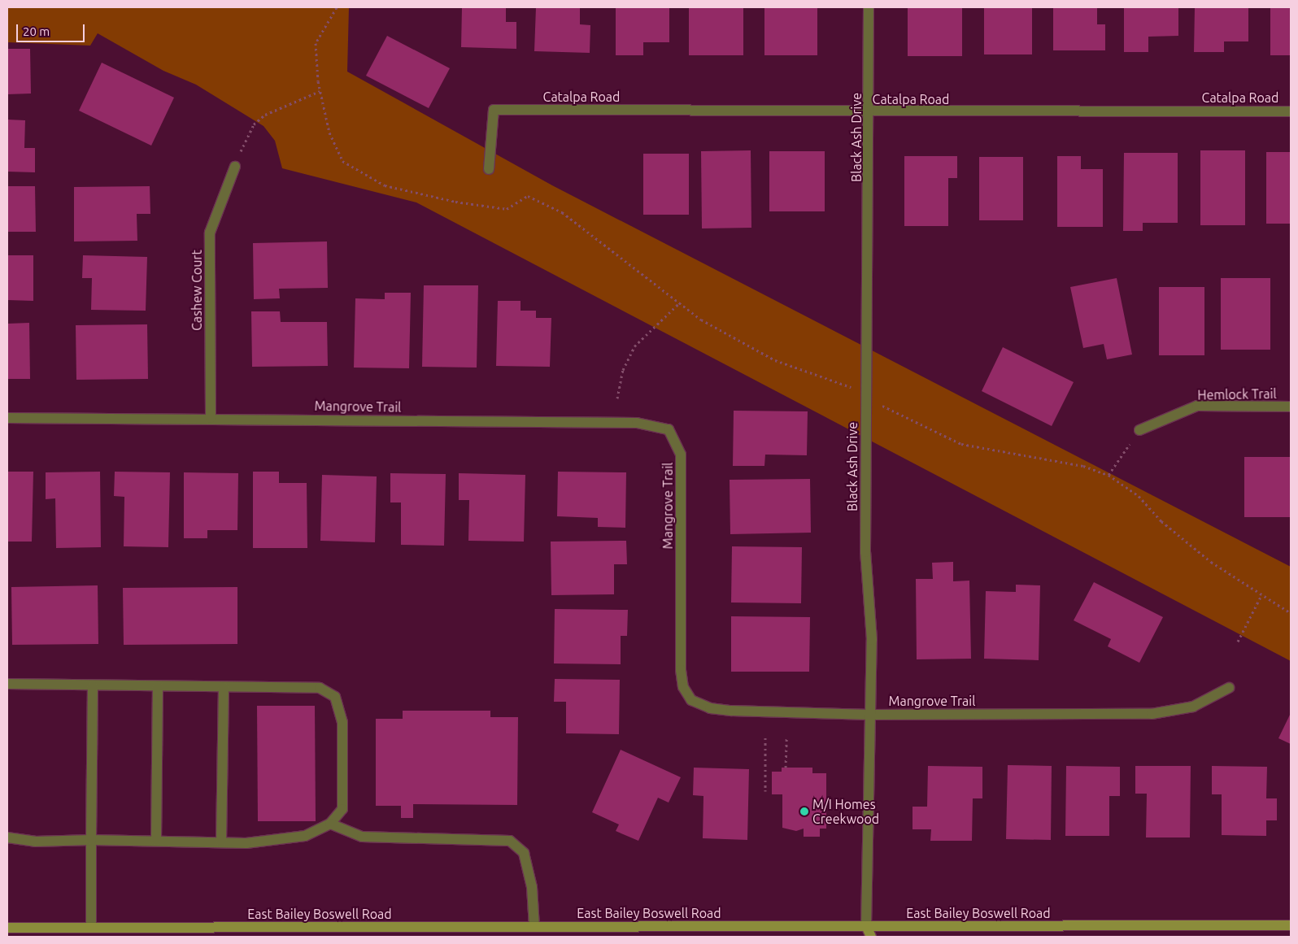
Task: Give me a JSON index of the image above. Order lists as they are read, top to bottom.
{
  "streets": {
    "main road": ["East Bailey Boswell Road"],
    "street": [
      "Catalpa Road",
      "Black Ash Drive",
      "Cashew Court",
      "Hemlock Trail",
      "Mangrove Trail"
    ]
  },
  "crossings": [
    ["Catalpa Road", "Black Ash Drive"],
    ["Black Ash Drive", "Mangrove Trail"],
    ["Black Ash Drive", "East Bailey Boswell Road"],
    ["Cashew Court", "Mangrove Trail"]
  ],
  "places": ["M/I Homes Creekwood"],
  "scale_bar": "20 m"
}
